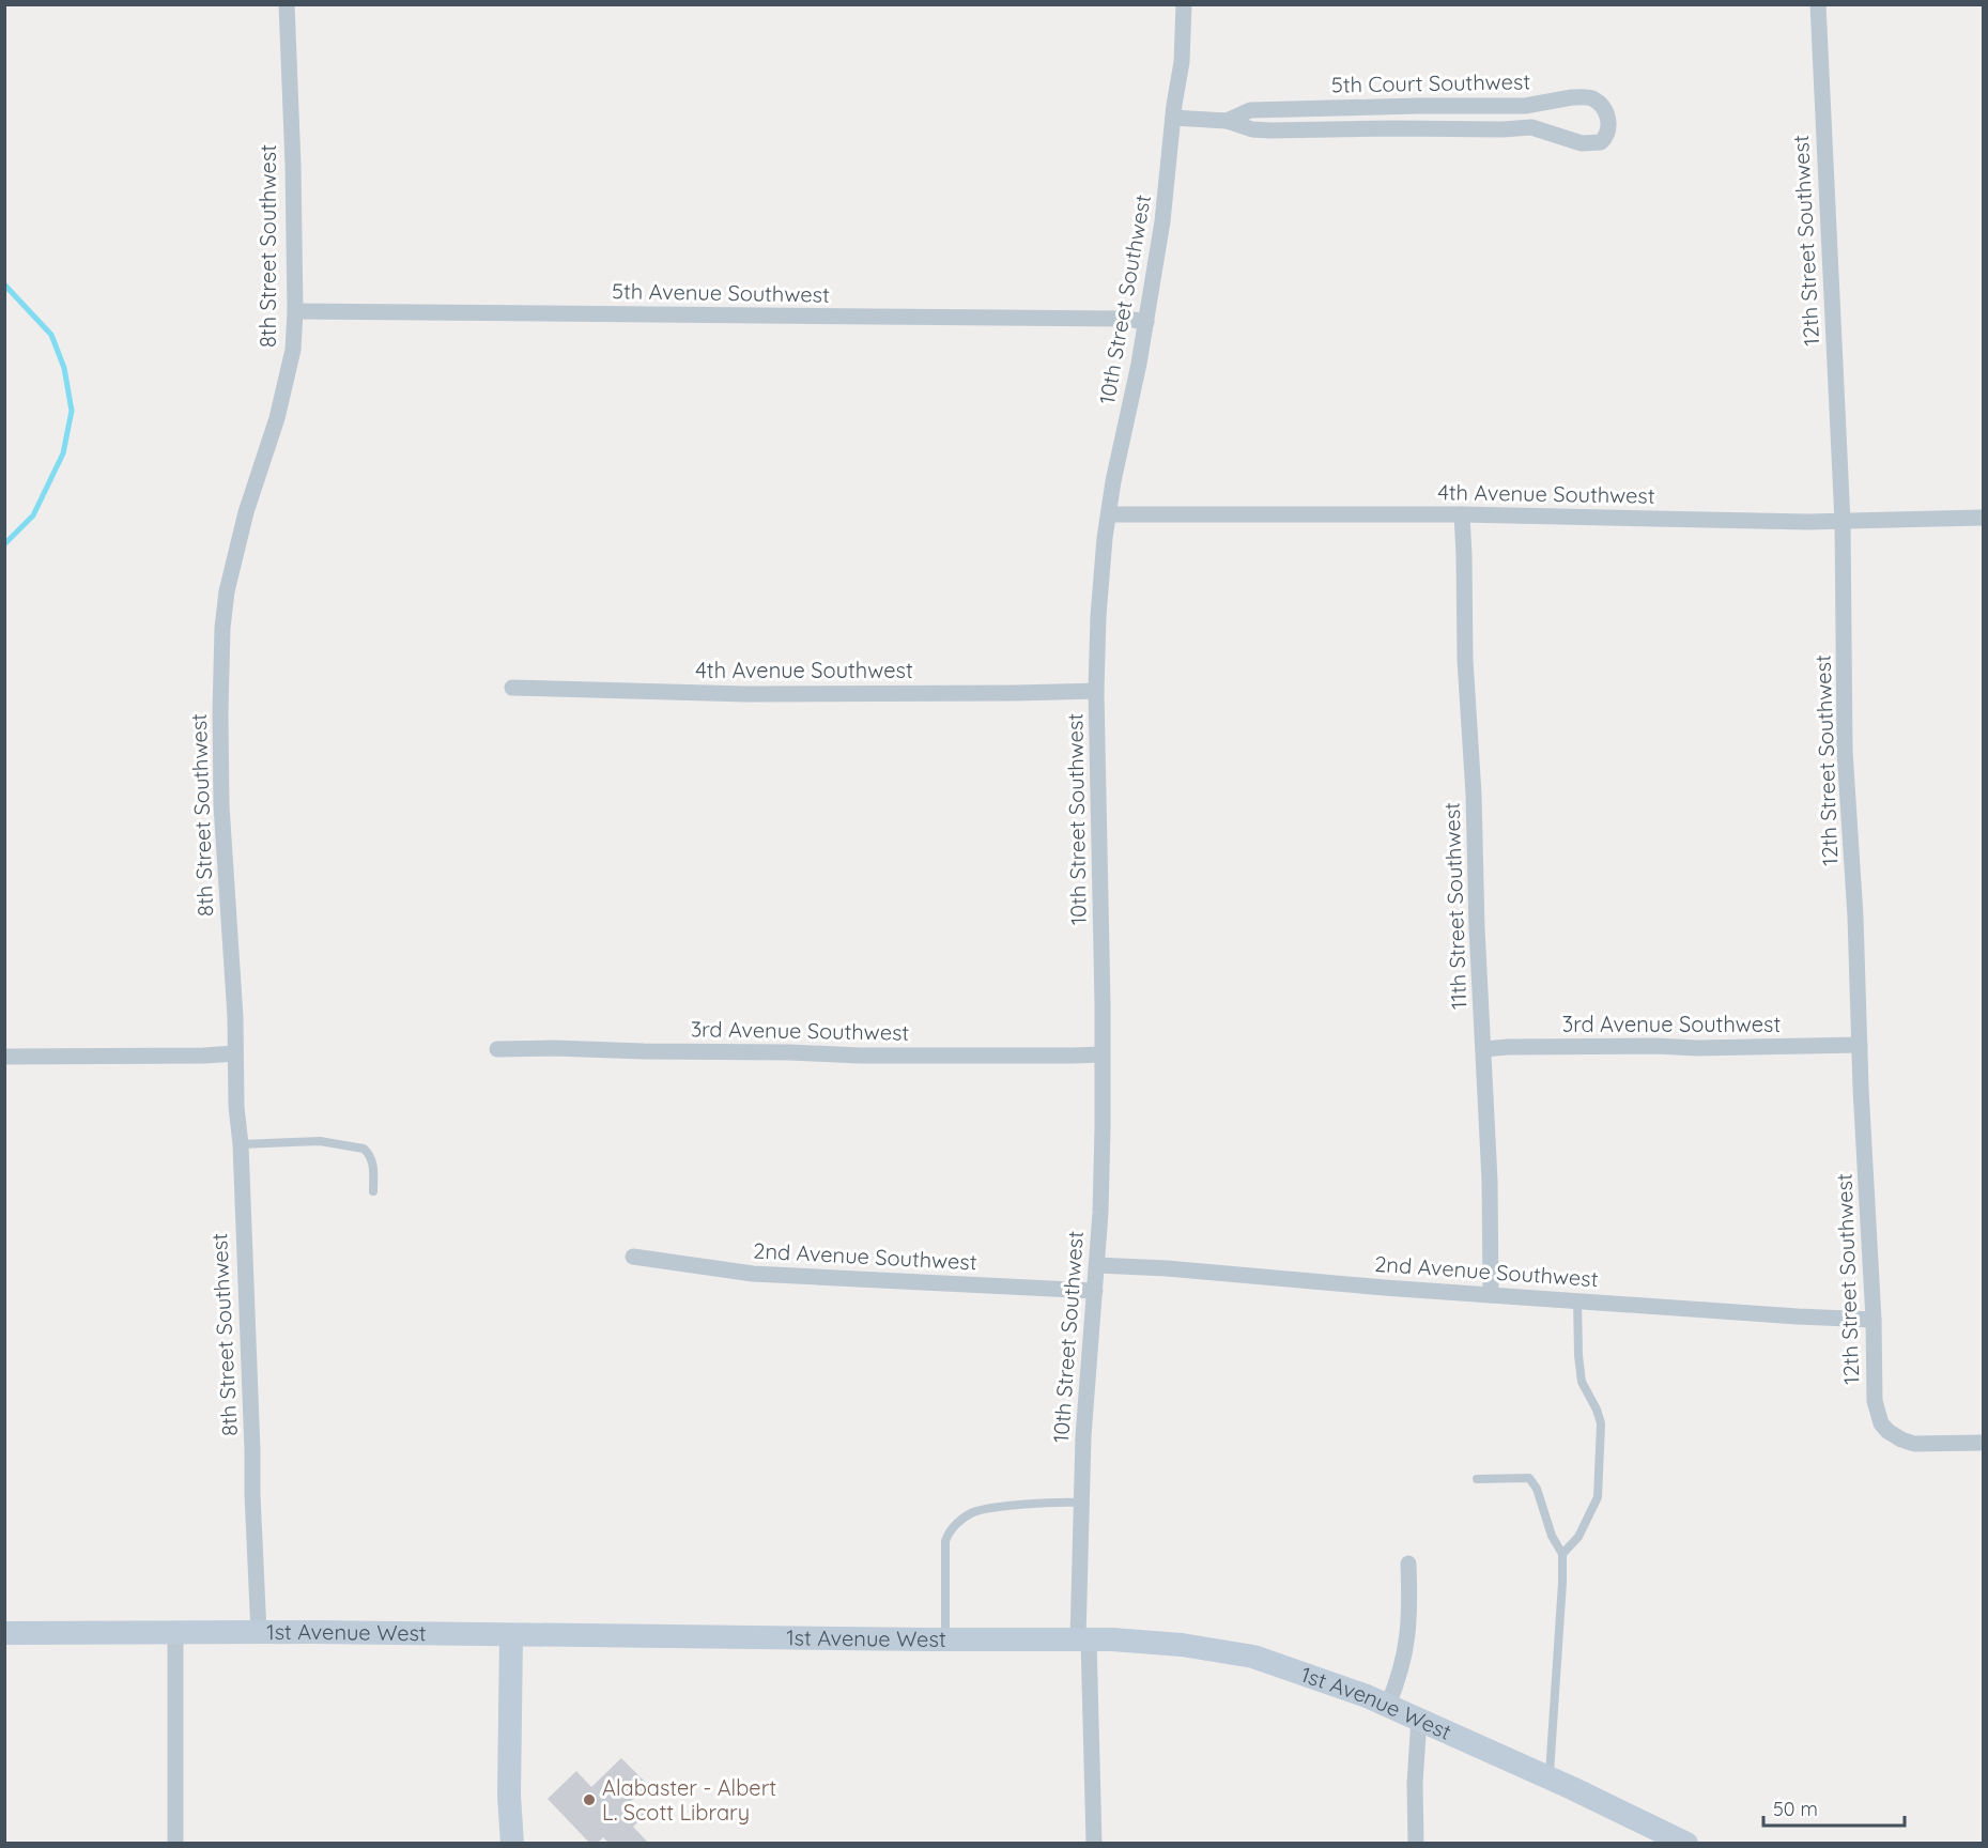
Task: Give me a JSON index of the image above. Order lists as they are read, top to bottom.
{
  "streets": {
    "street": [
      "5th Court Southwest",
      "12th Street Southwest",
      "8th Street Southwest",
      "5th Avenue Southwest",
      "10th Street Southwest",
      "4th Avenue Southwest",
      "11th Street Southwest",
      "3rd Avenue Southwest",
      "2nd Avenue Southwest",
      "1st Avenue West"
    ]
  },
  "crossings": [
    ["5th Court Southwest", "10th Street Southwest"],
    ["12th Street Southwest", "4th Avenue Southwest"],
    ["12th Street Southwest", "3rd Avenue Southwest"],
    ["12th Street Southwest", "2nd Avenue Southwest"],
    ["8th Street Southwest", "5th Avenue Southwest"],
    ["8th Street Southwest", "1st Avenue West"],
    ["5th Avenue Southwest", "10th Street Southwest"],
    ["10th Street Southwest", "4th Avenue Southwest"],
    ["10th Street Southwest", "3rd Avenue Southwest"],
    ["10th Street Southwest", "2nd Avenue Southwest"],
    ["10th Street Southwest", "1st Avenue West"],
    ["4th Avenue Southwest", "11th Street Southwest"],
    ["11th Street Southwest", "3rd Avenue Southwest"],
    ["11th Street Southwest", "2nd Avenue Southwest"]
  ],
  "places": ["Alabaster - Albert L. Scott Library"],
  "scale_bar": "50 m"
}
